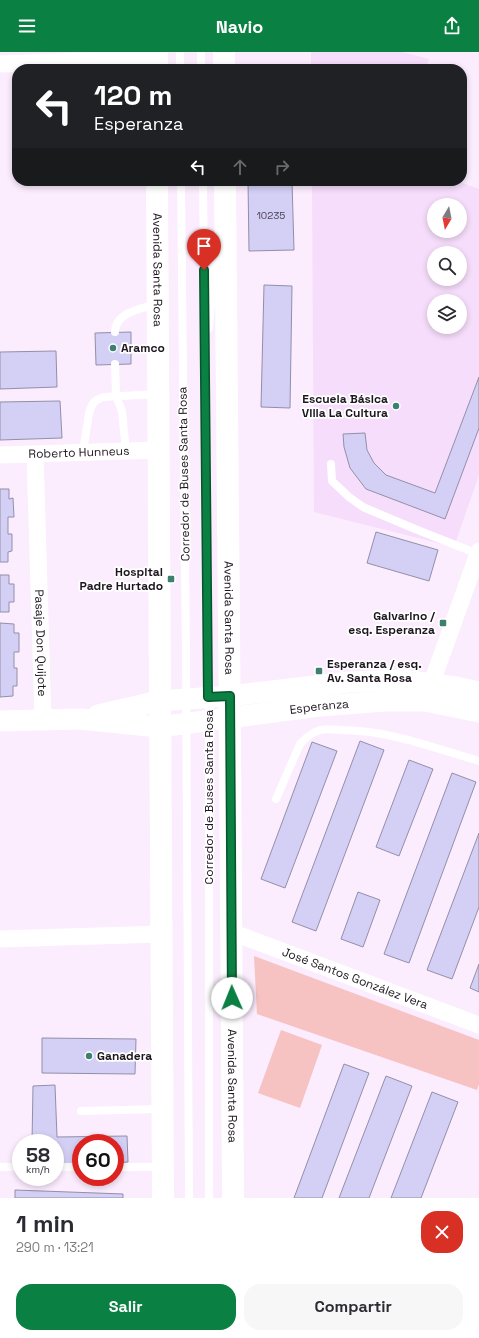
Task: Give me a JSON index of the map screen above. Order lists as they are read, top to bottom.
{
  "streets": {
    "main road": ["Avenida Santa Rosa"],
    "street": [
      "Roberto Hunneus",
      "Pasaje Don Quijote",
      "Esperanza",
      "José Santos González Vera"
    ],
    "lane": ["Corredor de Buses Santa Rosa"]
  },
  "crossings": [
    ["Avenida Santa Rosa", "Roberto Hunneus"],
    ["Avenida Santa Rosa", "Esperanza"],
    ["Avenida Santa Rosa", "José Santos González Vera"],
    ["Roberto Hunneus", "Pasaje Don Quijote"],
    ["Corredor de Buses Santa Rosa", "Esperanza"]
  ],
  "places": {
    "other": ["Aramco", "Escuela Básica Villa La Cultura", "Ganadera"],
    "transit": ["Hospital Padre Hurtado", "Galvarino / esq. Esperanza", "Esperanza / esq. Av. Santa Rosa"]
  },
  "house_numbers": ["10235"],
  "north": "bottom",
  "page": {
    "header": "Navio",
    "turn": ["120 m", "Esperanza"],
    "speed": "58 km/h",
    "limit": "60",
    "heading": ["1 min", "290 m · 13:21"],
    "buttons": ["Salir", "Compartir"]
  }
}
